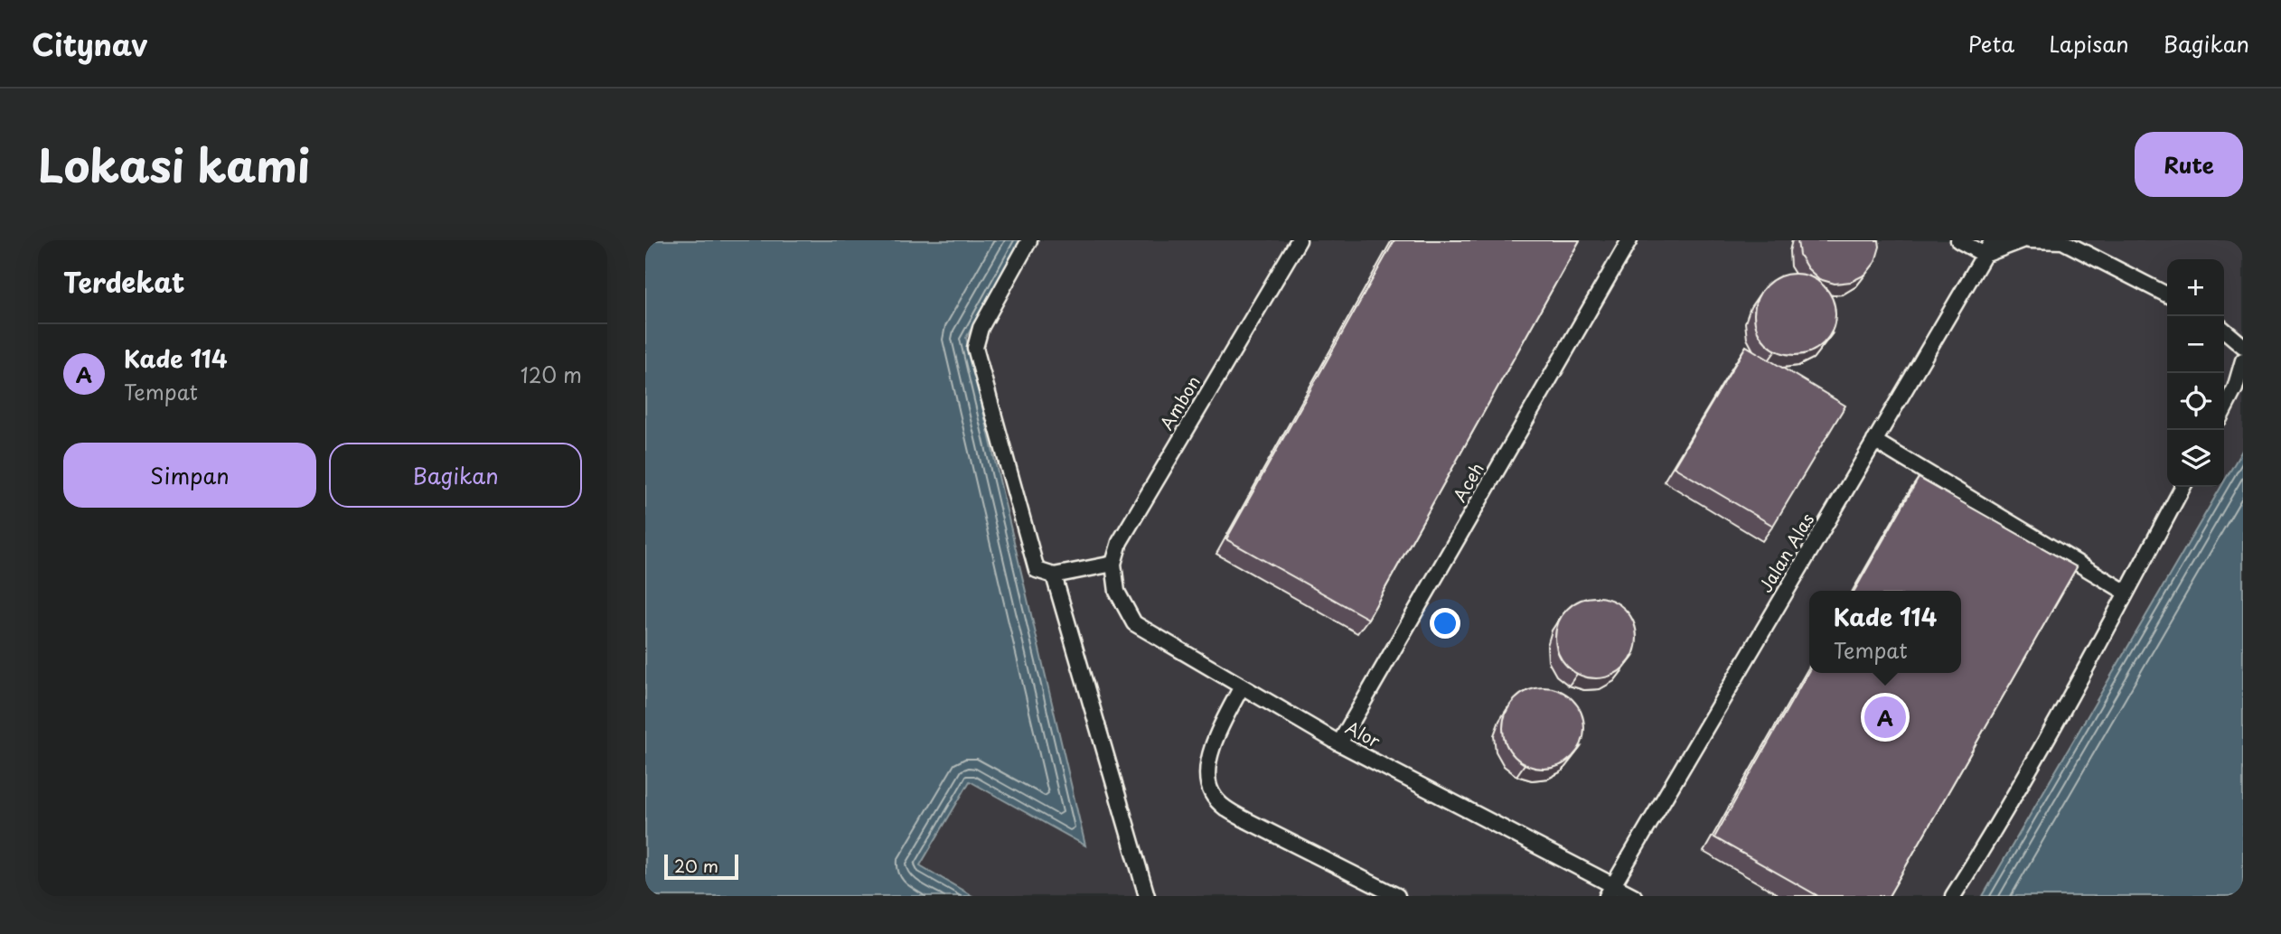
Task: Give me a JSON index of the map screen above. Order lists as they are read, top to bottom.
{
  "streets": {
    "lane": [
      "Ambon",
      "Aceh",
      "Jalan Alas",
      "Alor"
    ]
  },
  "crossings": [
    ["Ambon", "Alor"],
    ["Aceh", "Alor"],
    ["Jalan Alas", "Alor"]
  ],
  "scale_bar": "20 m",
  "page": {
    "header": "Citynav",
    "nav": ["Peta", "Lapisan", "Bagikan"],
    "title": "Lokasi kami",
    "buttons": [
      "Rute",
      ["Simpan", "Bagikan"]
    ],
    "heading": "Terdekat",
    "map_buttons": ["+", "−"],
    "list": [
      {
        "mark": "A",
        "name": "Kade 114",
        "note": "Tempat",
        "value": "120 m"
      }
    ],
    "popup": ["Kade 114", "Tempat"],
    "pins": "A",
    "scale": "20 m"
  }
}
